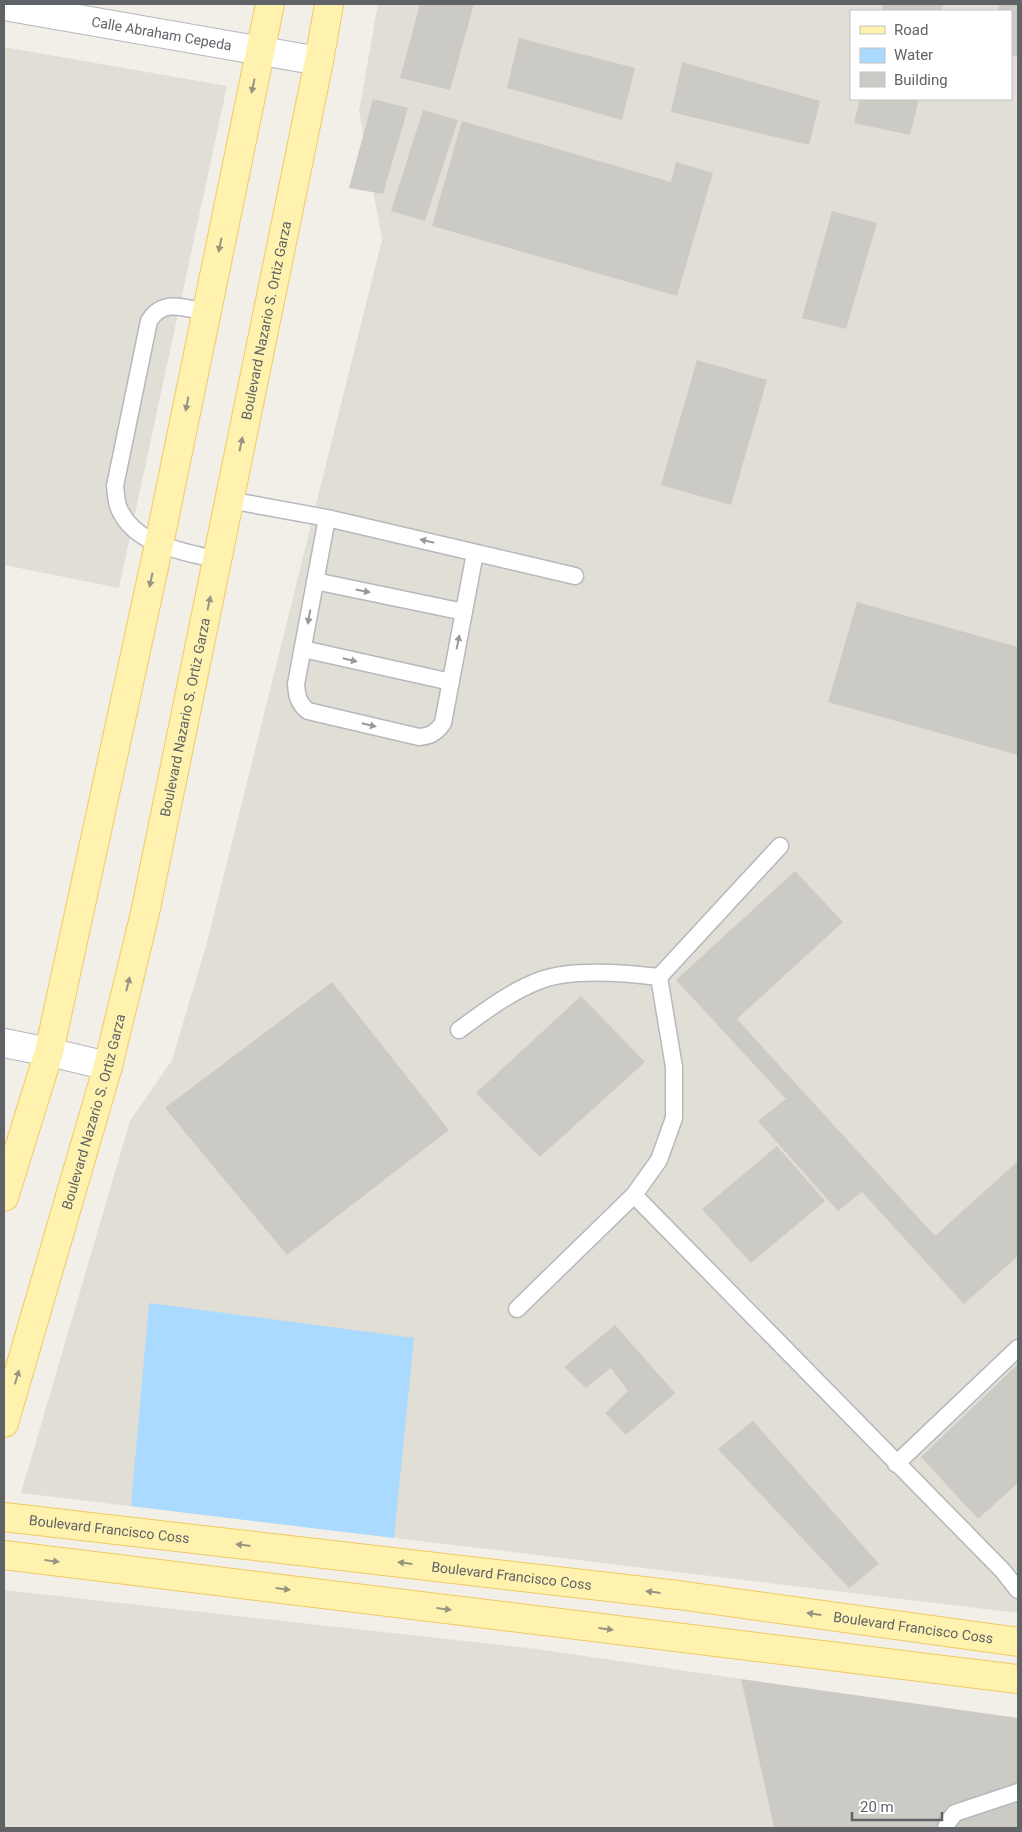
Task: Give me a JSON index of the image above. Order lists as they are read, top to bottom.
{
  "streets": {
    "main road": ["Boulevard Nazario S. Ortiz Garza", "Boulevard Francisco Coss"],
    "street": ["Calle Abraham Cepeda"]
  },
  "crossings": [
    ["Calle Abraham Cepeda", "Boulevard Nazario S. Ortiz Garza"]
  ],
  "legend": ["Road", "Water", "Building"],
  "scale_bar": "20 m"
}
